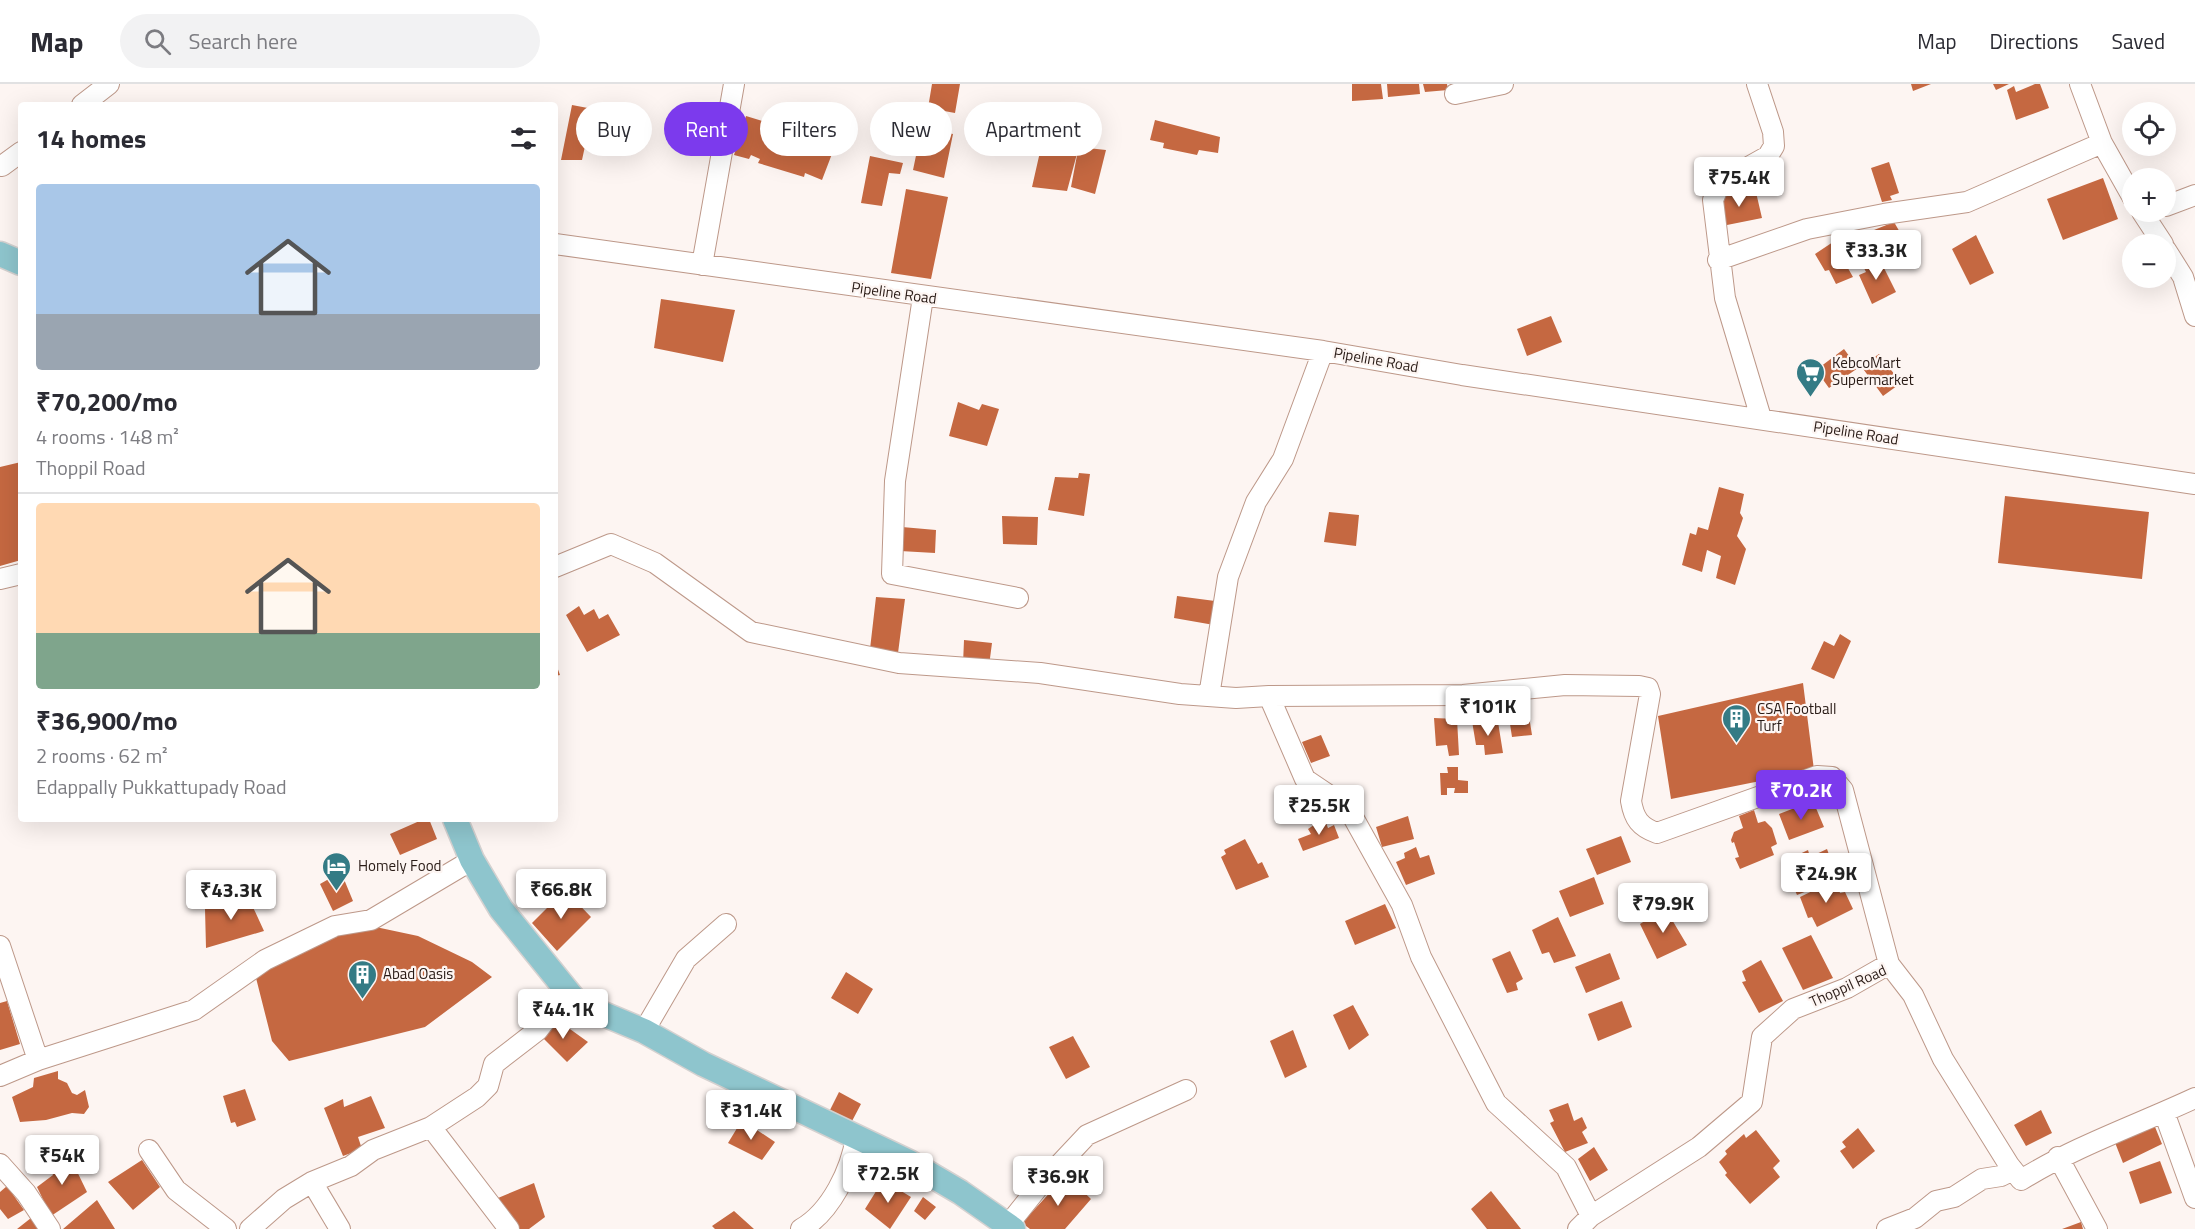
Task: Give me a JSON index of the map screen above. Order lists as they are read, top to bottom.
{
  "streets": {
    "street": ["Pipeline Road", "Thoppil Road"]
  },
  "places": {
    "supermarket": ["KebcoMart Supermarket"],
    "building": ["CSA Football Turf", "Abad Oasis"],
    "hotel": ["Homely Food"]
  },
  "page": {
    "header": "Map",
    "search": "Search here",
    "nav": ["Map", "Directions", "Saved"],
    "map_buttons": ["+", "−"],
    "chip": [
      "Buy",
      "Rent",
      "Filters",
      "New",
      "Apartment"
    ],
    "heading": "14 homes",
    "price": [
      "₹75.4K",
      "₹33.3K",
      "₹101K",
      "₹70.2K",
      "₹25.5K",
      "₹24.9K",
      "₹66.8K",
      "₹43.3K",
      "₹79.9K",
      "₹44.1K",
      "₹31.4K",
      "₹54K",
      "₹72.5K",
      "₹36.9K"
    ],
    "list": [
      {
        "name": "₹70,200/mo",
        "note": "4 rooms · 148 m² · Thoppil Road"
      },
      {
        "name": "₹36,900/mo",
        "note": "2 rooms · 62 m² · Edappally Pukkattupady Road"
      }
    ]
  }
}
